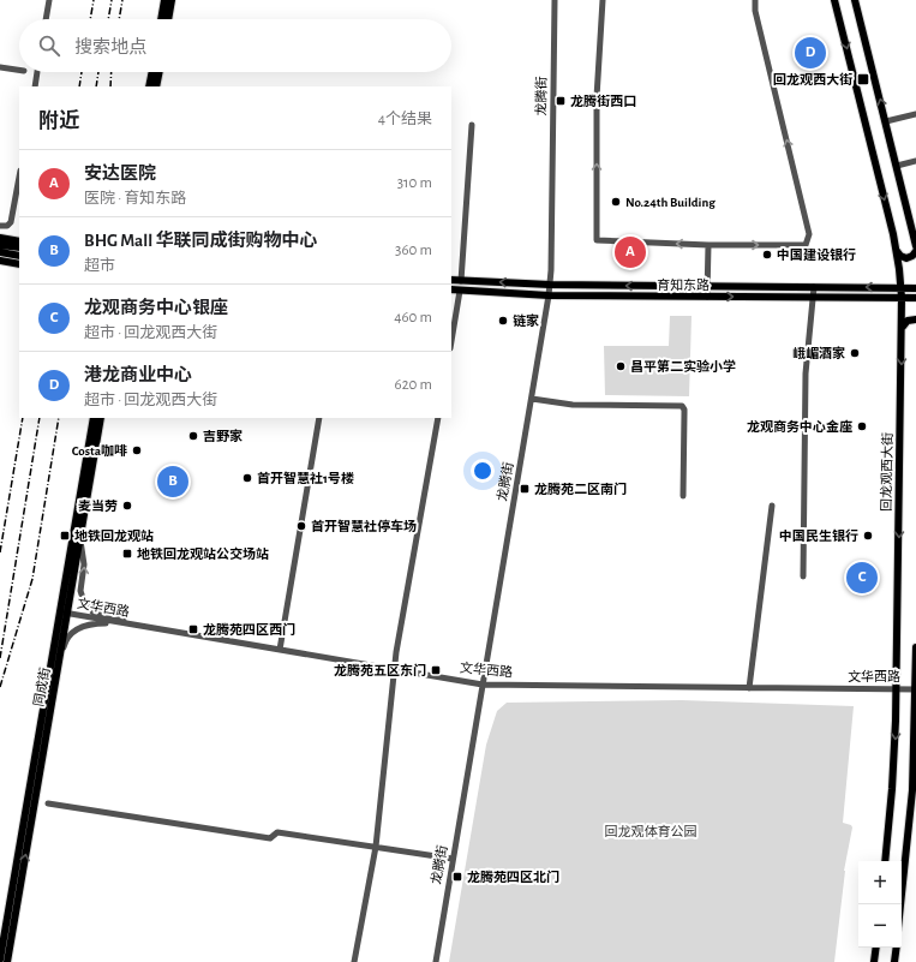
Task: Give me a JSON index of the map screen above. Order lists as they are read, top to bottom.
{
  "streets": {
    "main road": ["育知东路", "回龙观西大街", "同成街"],
    "street": ["龙腾街", "文华西路"]
  },
  "crossings": [
    ["龙腾街", "育知东路"],
    ["龙腾街", "文华西路"],
    ["育知东路", "回龙观西大街"],
    ["回龙观西大街", "文华西路"],
    ["文华西路", "同成街"]
  ],
  "parks": ["回龙观体育公园"],
  "places": {
    "transit": [
      "回龙观西大街",
      "龙腾街西口",
      "龙腾苑二区南门",
      "地铁回龙观站",
      "地铁回龙观站公交场站",
      "龙腾苑四区西门",
      "龙腾苑五区东门",
      "龙腾苑四区北门"
    ],
    "other": [
      "No.24th Building",
      "中国建设银行",
      "链家",
      "峨嵋酒家",
      "昌平第二实验小学",
      "龙观商务中心金座",
      "吉野家",
      "Costa咖啡",
      "首开智慧社1号楼",
      "麦当劳",
      "首开智慧社停车场",
      "中国民生银行"
    ]
  },
  "page": {
    "search": "搜索地点",
    "pins": [
      "D",
      "A",
      "B",
      "C"
    ],
    "heading": ["附近", "4个结果"],
    "list": [
      {
        "mark": "A",
        "name": "安达医院",
        "note": "医院 · 育知东路",
        "value": "310 m"
      },
      {
        "mark": "B",
        "name": "BHG Mall 华联同成街购物中心",
        "note": "超市",
        "value": "360 m"
      },
      {
        "mark": "C",
        "name": "龙观商务中心银座",
        "note": "超市 · 回龙观西大街",
        "value": "460 m"
      },
      {
        "mark": "D",
        "name": "港龙商业中心",
        "note": "超市 · 回龙观西大街",
        "value": "620 m"
      }
    ],
    "map_buttons": ["+", "−"]
  }
}
